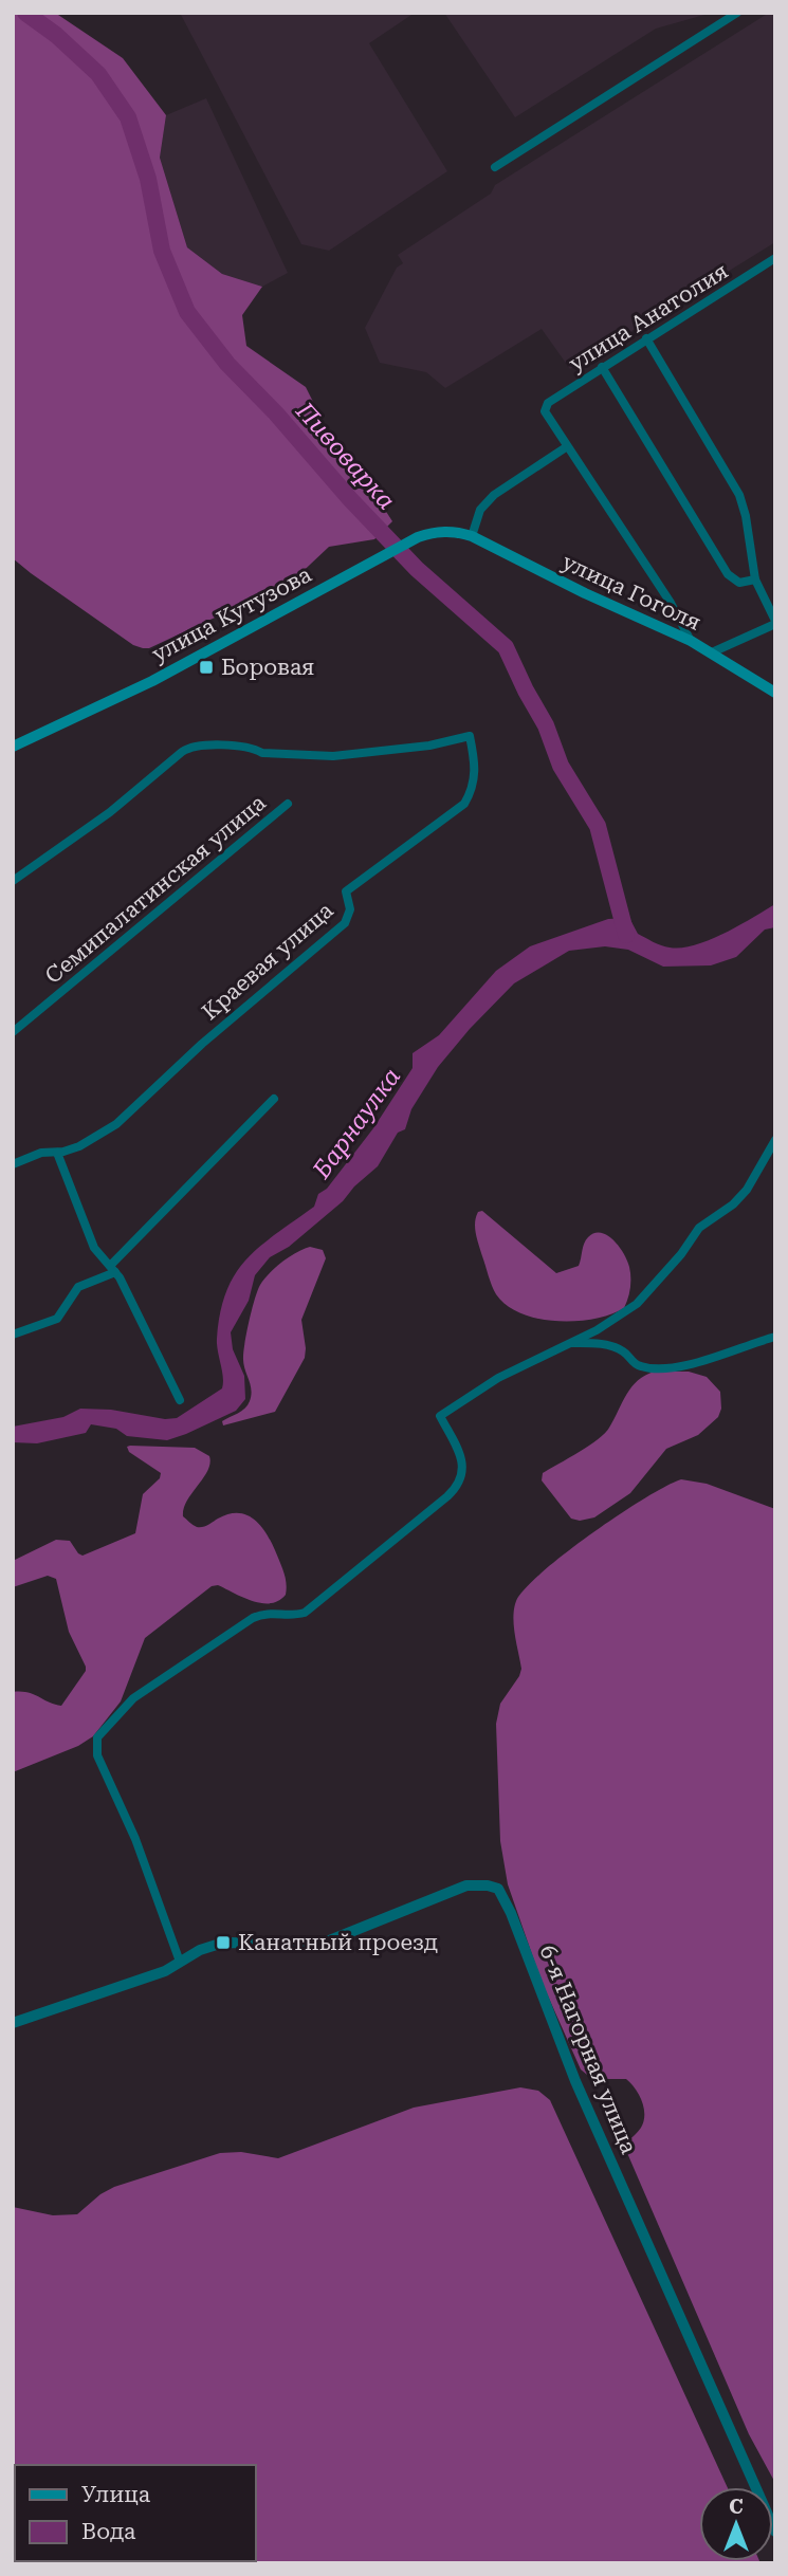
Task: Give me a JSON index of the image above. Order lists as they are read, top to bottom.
{
  "streets": {
    "main road": ["улица Гоголя", "улица Кутузова"],
    "street": [
      "улица Анатолия",
      "Семипалатинская улица",
      "Краевая улица",
      "6-я Нагорная улица"
    ]
  },
  "crossings": [
    ["улица Гоголя", "улица Кутузова"]
  ],
  "water": ["Пивоварка", "Барнаулка"],
  "places": {
    "transit": ["Боровая", "Канатный проезд"]
  },
  "legend": ["Улица", "Вода"],
  "north": "top"
}
